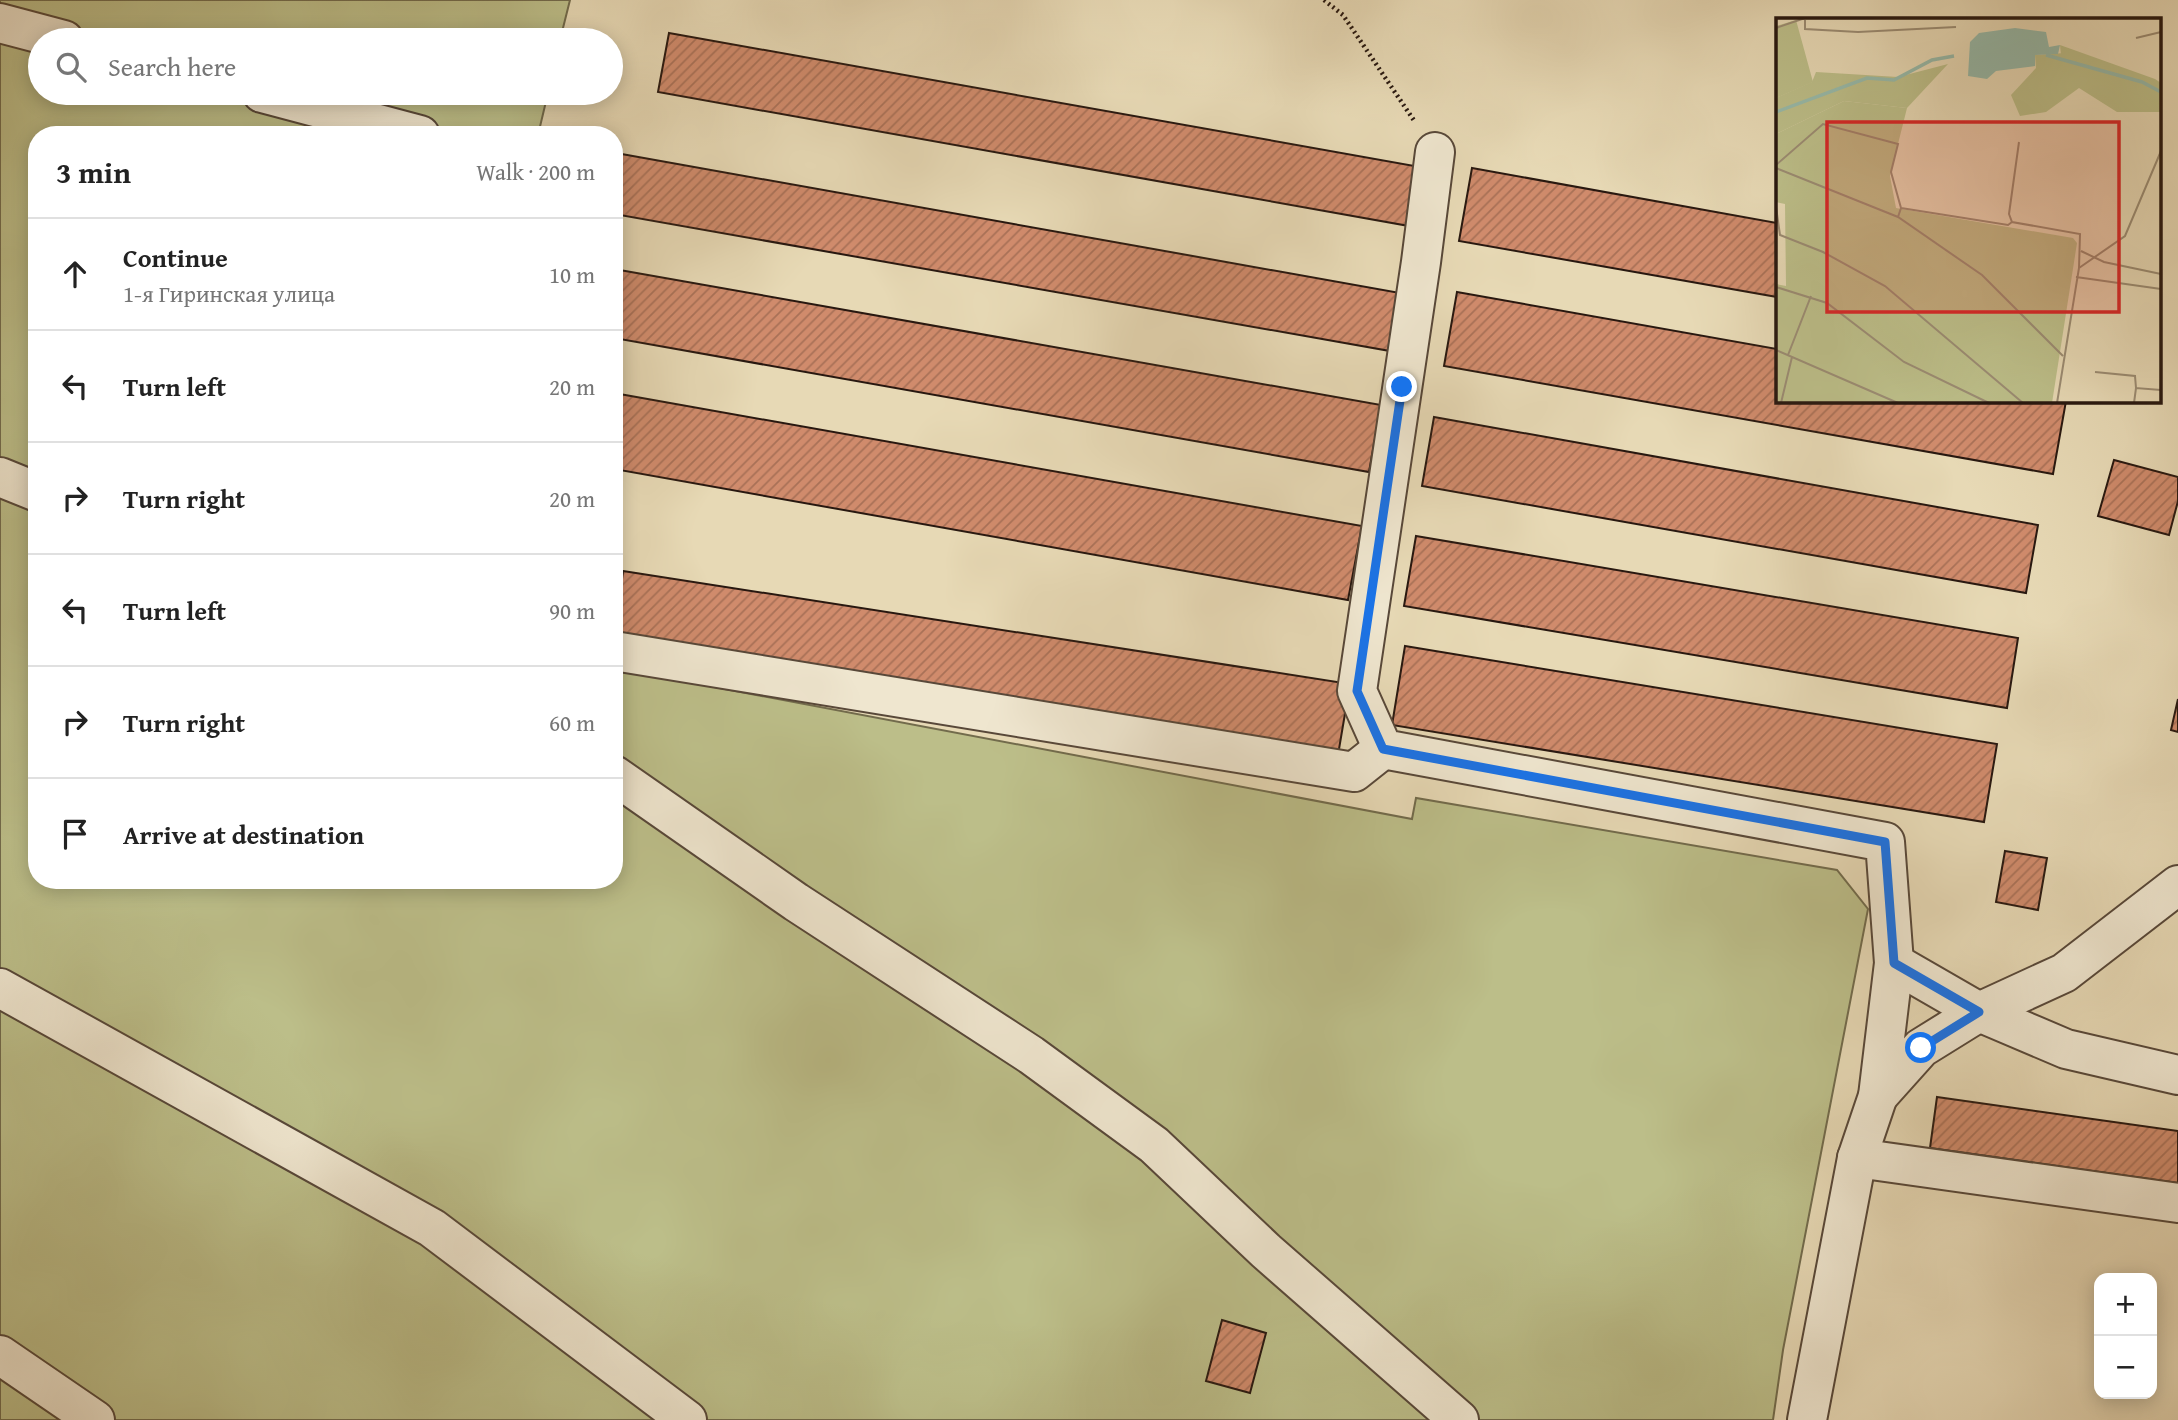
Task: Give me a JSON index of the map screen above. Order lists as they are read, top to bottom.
{
  "page": {
    "search": "Search here",
    "heading": ["3 min", "Walk · 200 m"],
    "list": [
      ["Continue", "1-я Гиринская улица", "10 m"],
      ["Turn left", "20 m"],
      ["Turn right", "20 m"],
      ["Turn left", "90 m"],
      ["Turn right", "60 m"],
      "Arrive at destination"
    ],
    "map_buttons": ["+", "−"]
  }
}
